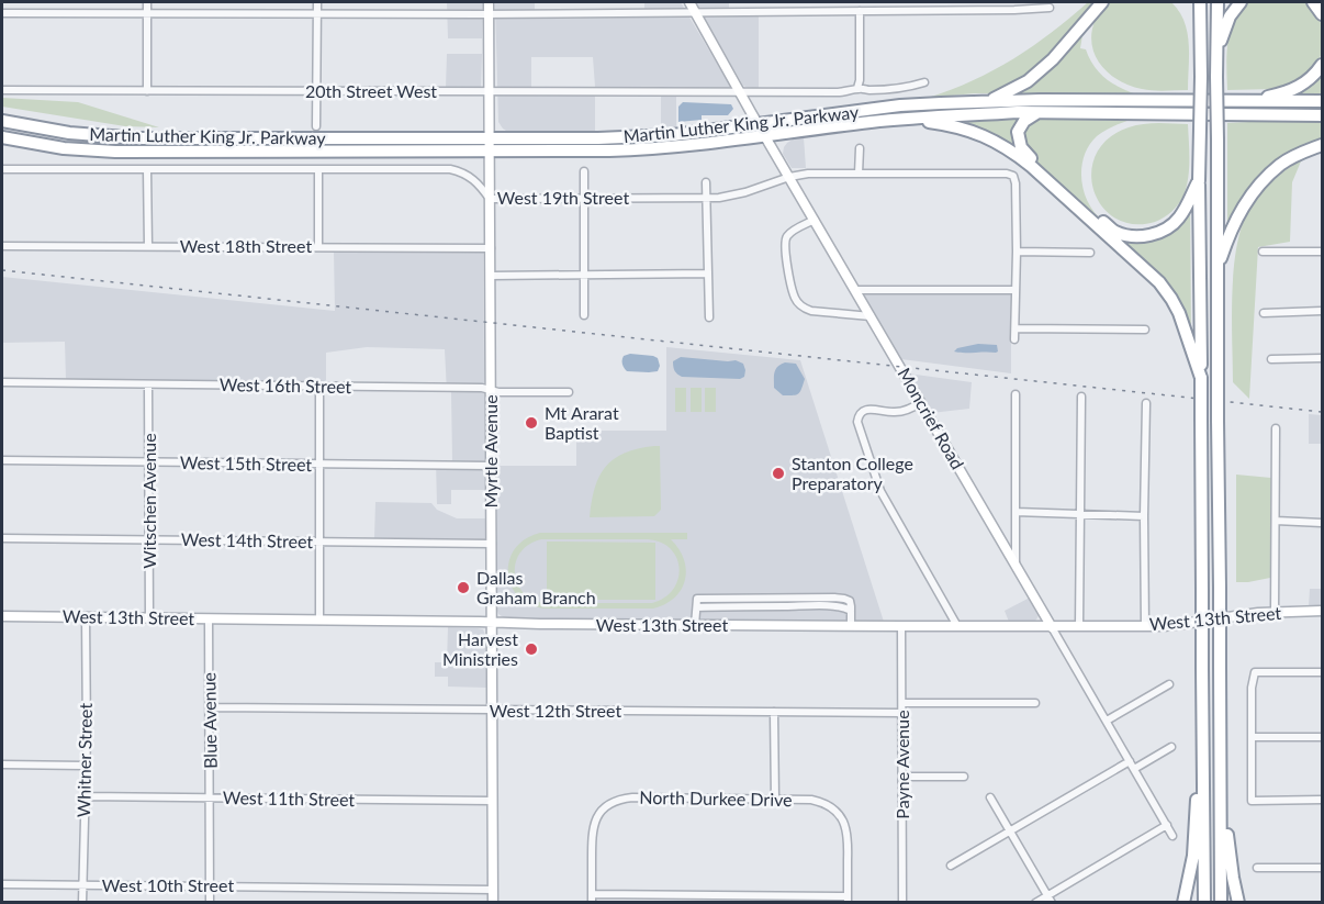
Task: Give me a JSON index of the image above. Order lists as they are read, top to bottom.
{
  "streets": {
    "highway": ["Martin Luther King Jr. Parkway"],
    "main road": ["Moncrief Road", "Myrtle Avenue", "West 13th Street"],
    "street": [
      "20th Street West",
      "West 19th Street",
      "West 18th Street",
      "West 16th Street",
      "West 15th Street",
      "Witschen Avenue",
      "West 14th Street",
      "West 12th Street",
      "Blue Avenue",
      "Whitner Street",
      "Payne Avenue",
      "West 11th Street",
      "North Durkee Drive",
      "West 10th Street"
    ]
  },
  "crossings": [
    ["20th Street West", "Moncrief Road"],
    ["20th Street West", "Myrtle Avenue"],
    ["Martin Luther King Jr. Parkway", "Moncrief Road"],
    ["Martin Luther King Jr. Parkway", "Myrtle Avenue"],
    ["West 19th Street", "Moncrief Road"],
    ["West 19th Street", "Myrtle Avenue"],
    ["West 18th Street", "Myrtle Avenue"],
    ["West 16th Street", "Myrtle Avenue"],
    ["West 16th Street", "Witschen Avenue"],
    ["Moncrief Road", "West 13th Street"],
    ["Myrtle Avenue", "West 15th Street"],
    ["Myrtle Avenue", "West 14th Street"],
    ["Myrtle Avenue", "West 13th Street"],
    ["Myrtle Avenue", "West 12th Street"],
    ["Myrtle Avenue", "West 11th Street"],
    ["Myrtle Avenue", "West 10th Street"],
    ["West 15th Street", "Witschen Avenue"],
    ["Witschen Avenue", "West 14th Street"],
    ["Witschen Avenue", "West 13th Street"],
    ["West 13th Street", "Blue Avenue"],
    ["West 13th Street", "Whitner Street"],
    ["West 13th Street", "Payne Avenue"],
    ["West 12th Street", "Blue Avenue"],
    ["West 12th Street", "Payne Avenue"],
    ["Blue Avenue", "West 11th Street"],
    ["Blue Avenue", "West 10th Street"],
    ["Whitner Street", "West 11th Street"],
    ["Whitner Street", "West 10th Street"]
  ],
  "places": [
    "Mt Ararat Baptist",
    "Stanton College Preparatory",
    "Dallas Graham Branch",
    "Harvest Ministries"
  ]
}
